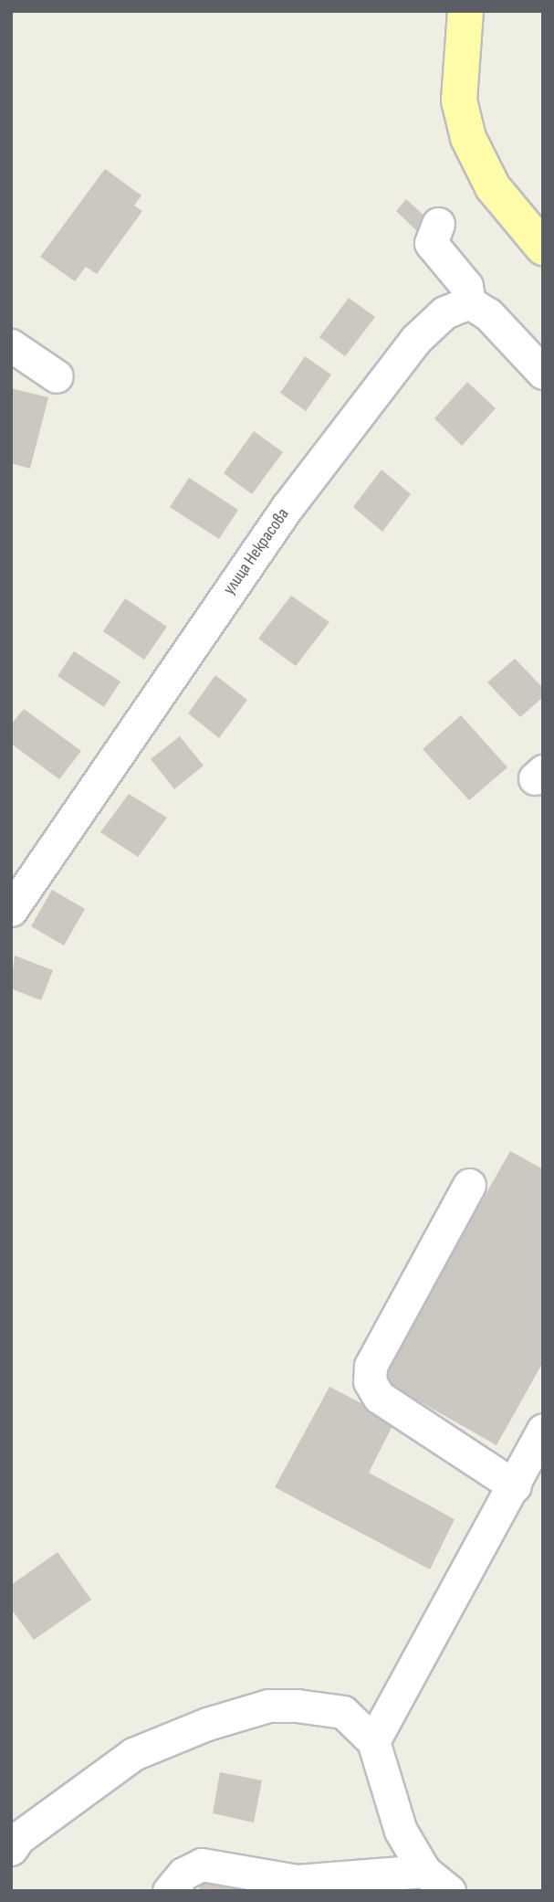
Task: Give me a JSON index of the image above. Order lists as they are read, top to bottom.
{
  "streets": {
    "street": ["улица Некрасова"]
  }
}
